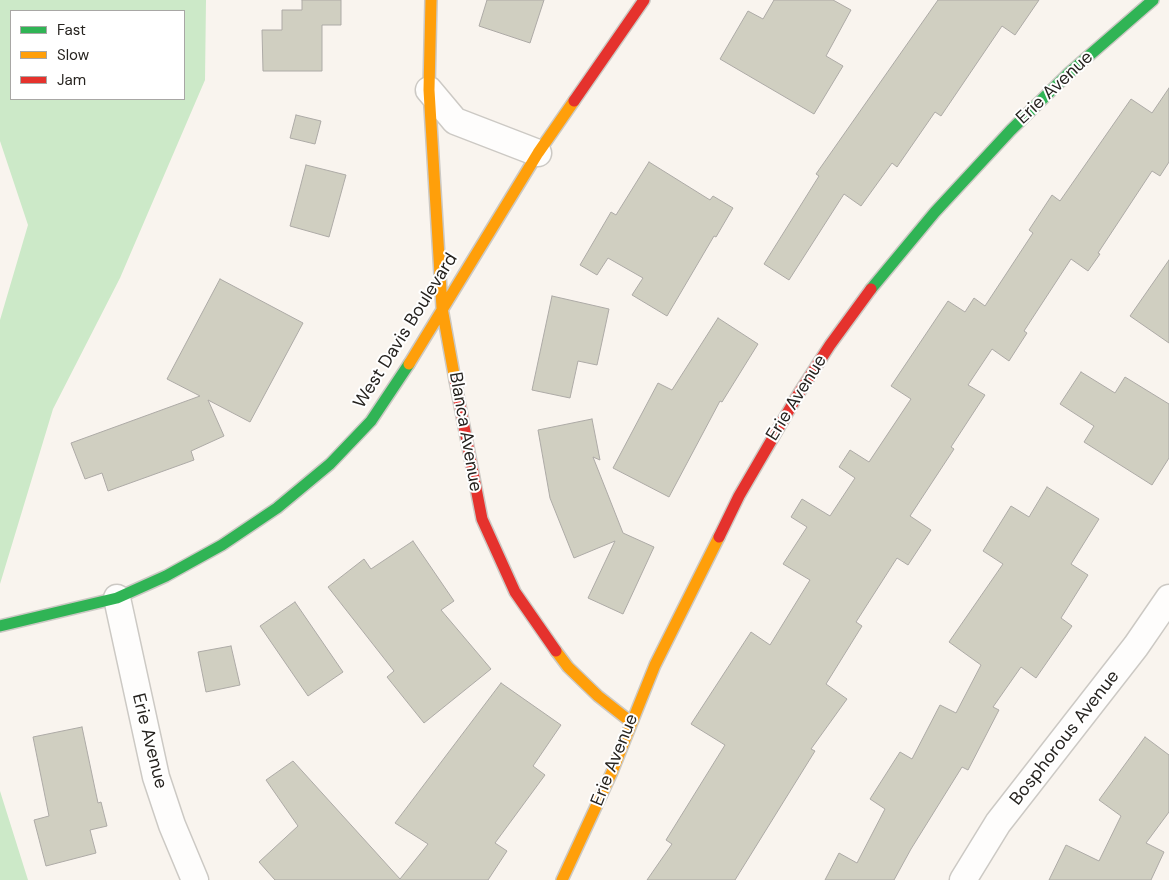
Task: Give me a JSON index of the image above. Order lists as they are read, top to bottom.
{
  "streets": {
    "street": [
      "Erie Avenue",
      "West Davis Boulevard",
      "Blanca Avenue",
      "Bosphorous Avenue"
    ]
  },
  "crossings": [
    ["Erie Avenue", "West Davis Boulevard"],
    ["Erie Avenue", "Blanca Avenue"],
    ["West Davis Boulevard", "Blanca Avenue"]
  ],
  "legend": ["Fast", "Slow", "Jam"]
}
